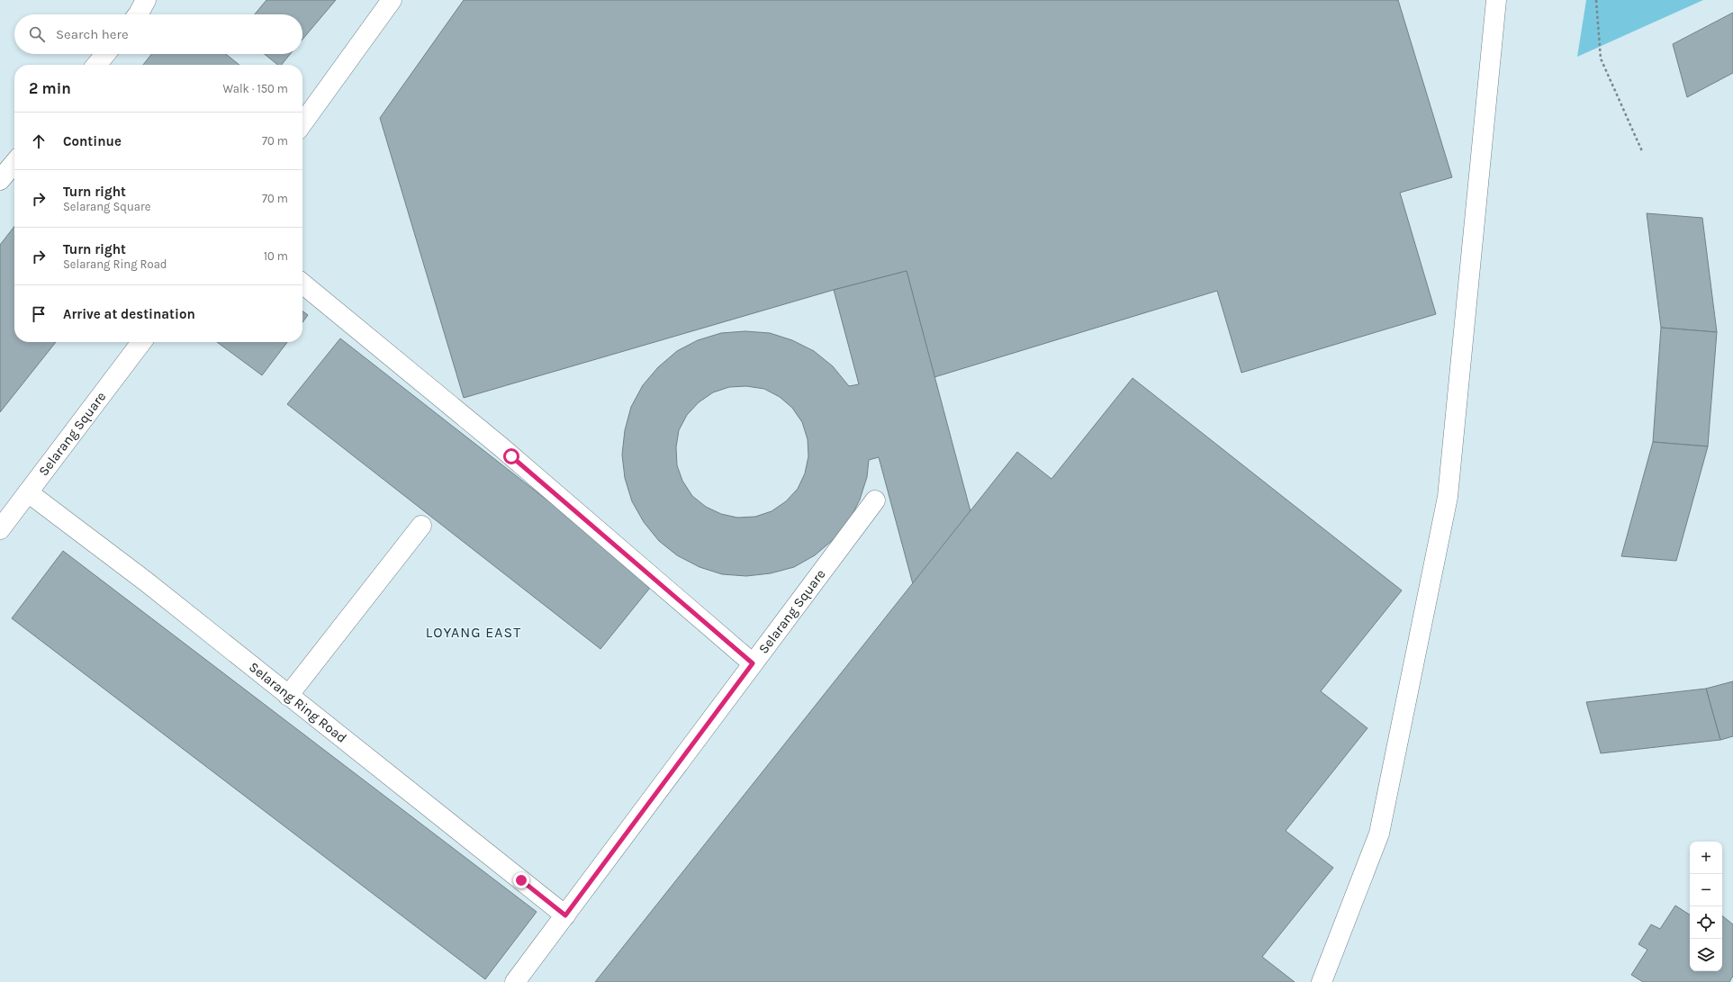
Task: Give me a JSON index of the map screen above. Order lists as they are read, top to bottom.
{
  "streets": {
    "lane": ["Selarang Square", "Selarang Ring Road"]
  },
  "crossings": [
    ["Selarang Square", "Selarang Ring Road"]
  ],
  "districts": ["LOYANG EAST"],
  "page": {
    "search": "Search here",
    "heading": ["2 min", "Walk · 150 m"],
    "list": [
      ["Continue", "70 m"],
      ["Turn right", "Selarang Square", "70 m"],
      ["Turn right", "Selarang Ring Road", "10 m"],
      "Arrive at destination"
    ],
    "map_buttons": ["+", "−"]
  }
}
